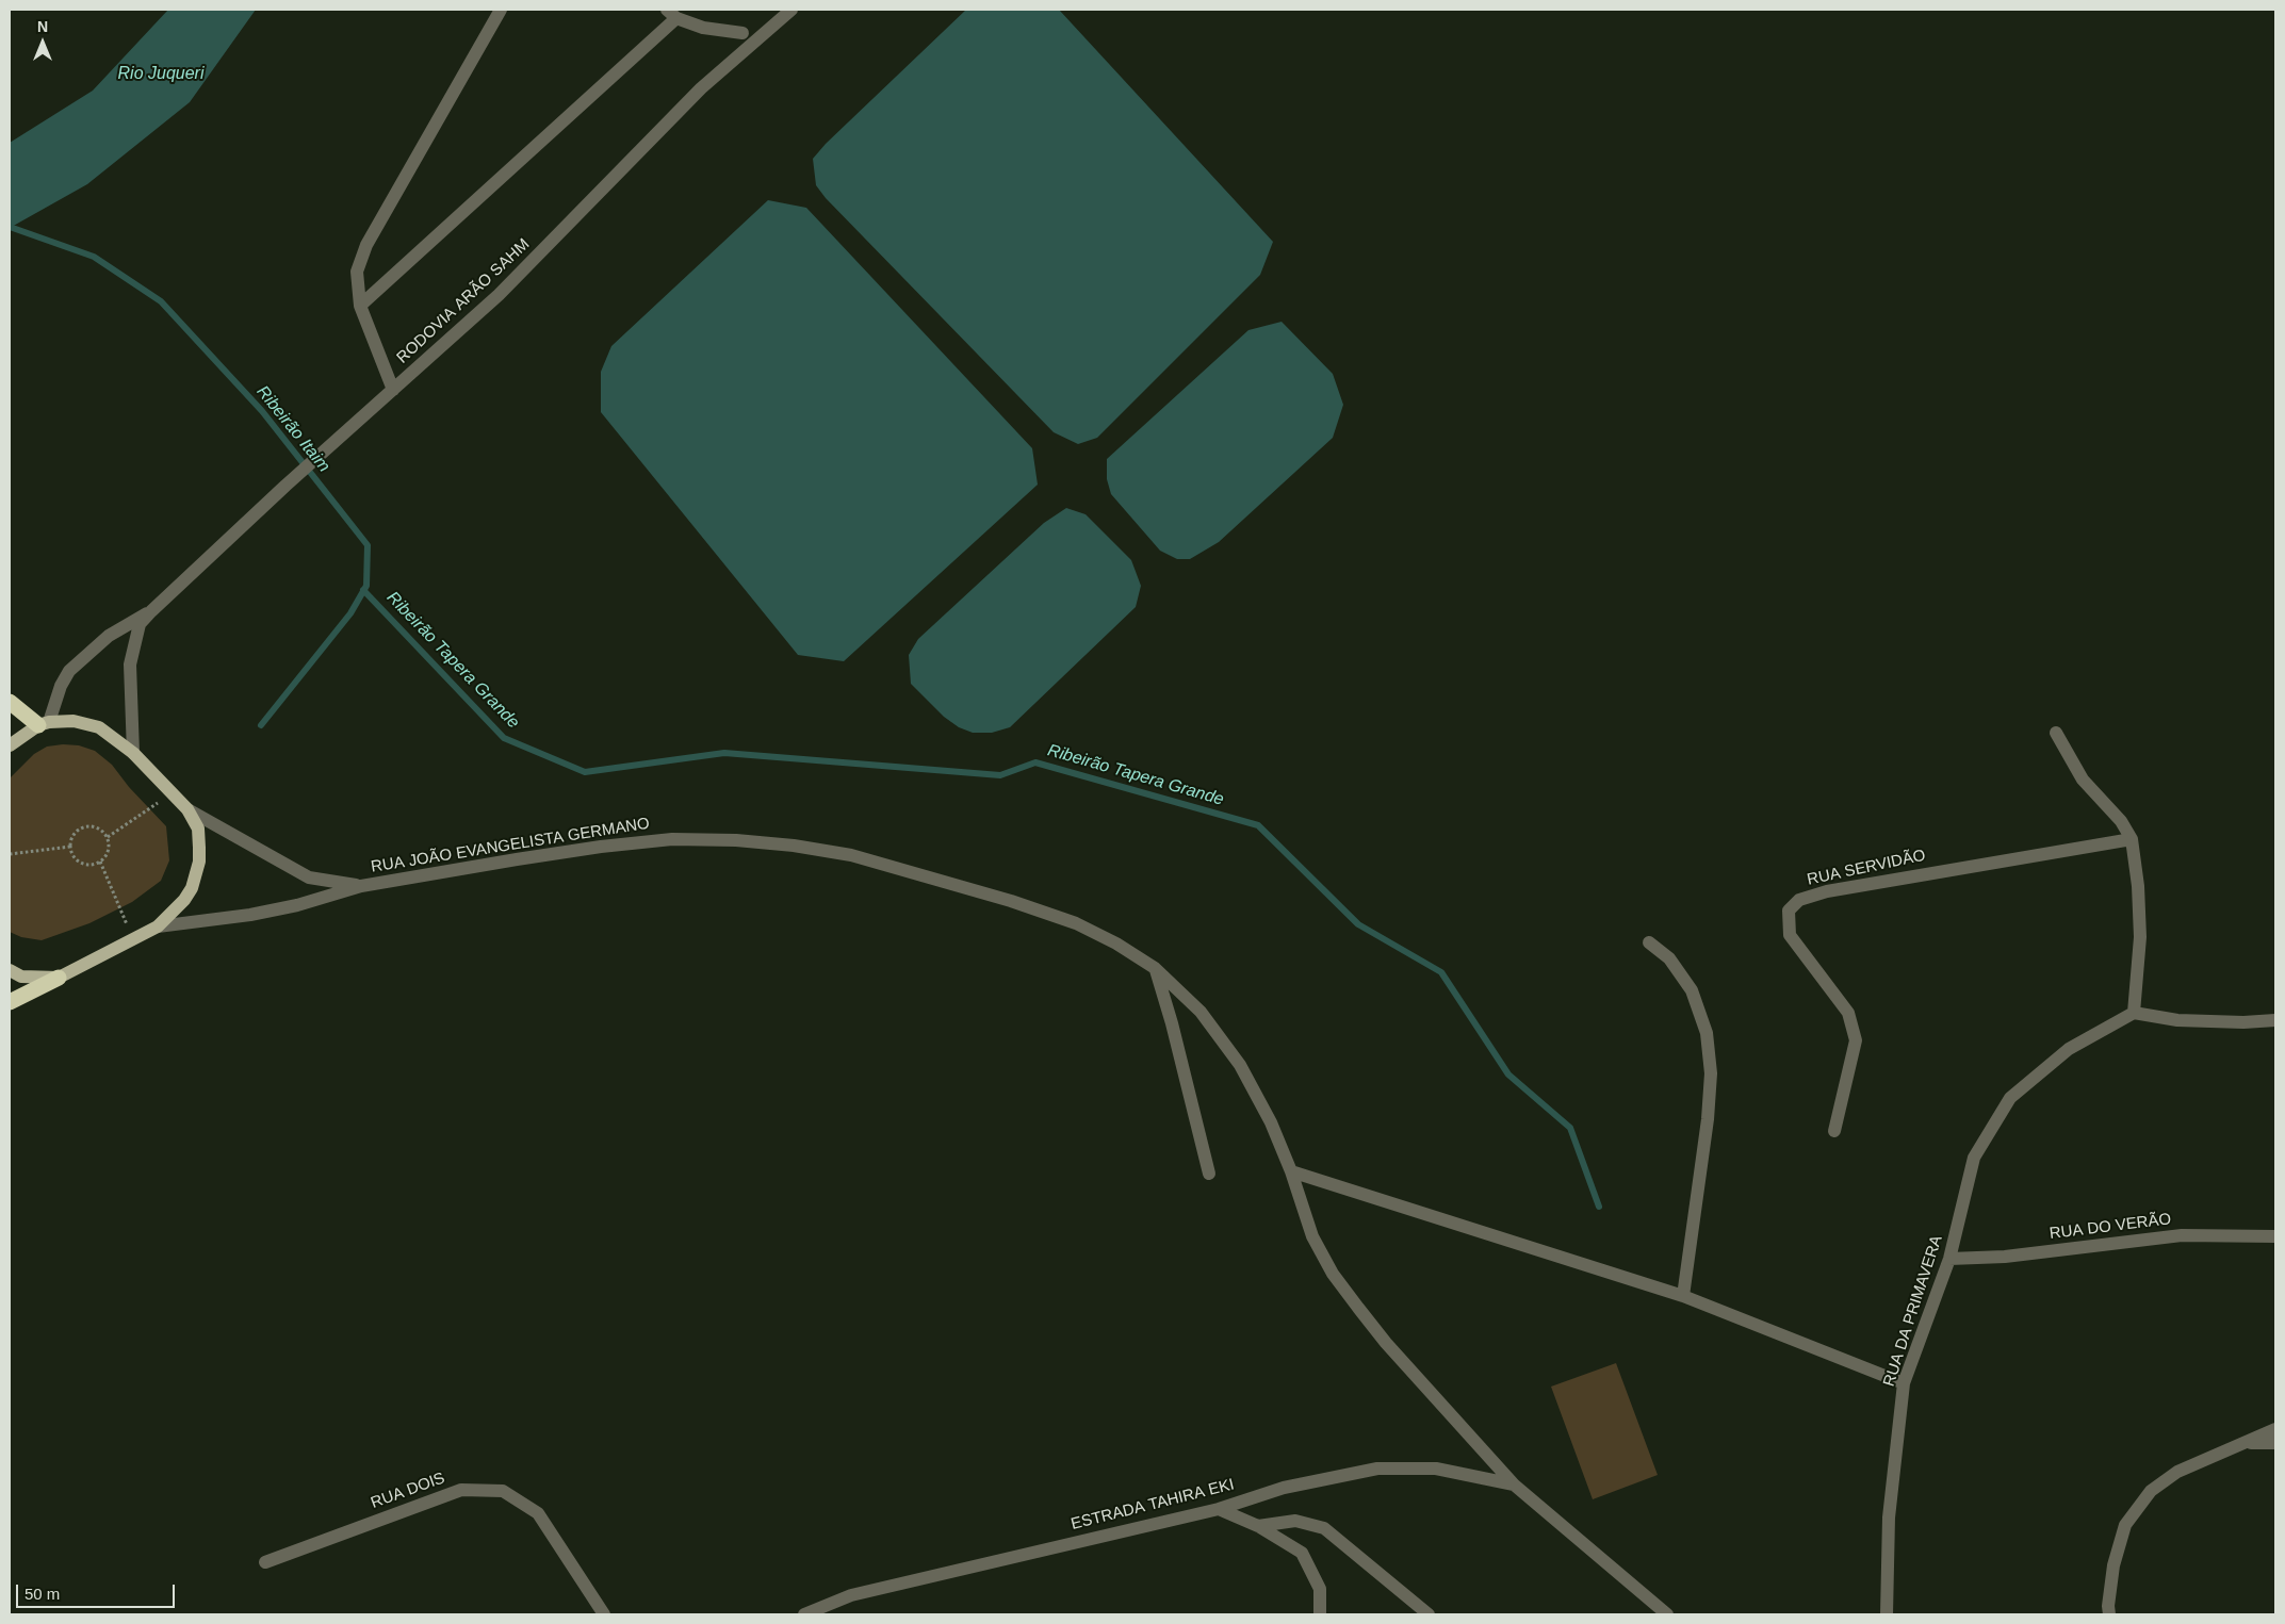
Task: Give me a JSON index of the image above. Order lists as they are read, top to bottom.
{
  "streets": {
    "street": [
      "RODOVIA ARÃO SAHM",
      "RUA JOÃO EVANGELISTA GERMANO",
      "RUA SERVIDÃO",
      "RUA DO VERÃO",
      "RUA DA PRIMAVERA",
      "RUA DOIS",
      "ESTRADA TAHIRA EKI"
    ]
  },
  "crossings": [
    ["RUA JOÃO EVANGELISTA GERMANO", "ESTRADA TAHIRA EKI"],
    ["RUA DO VERÃO", "RUA DA PRIMAVERA"]
  ],
  "water": ["Rio Juqueri", "Ribeirão Itaim", "Ribeirão Tapera Grande"],
  "scale_bar": "50 m",
  "north": "top"
}
